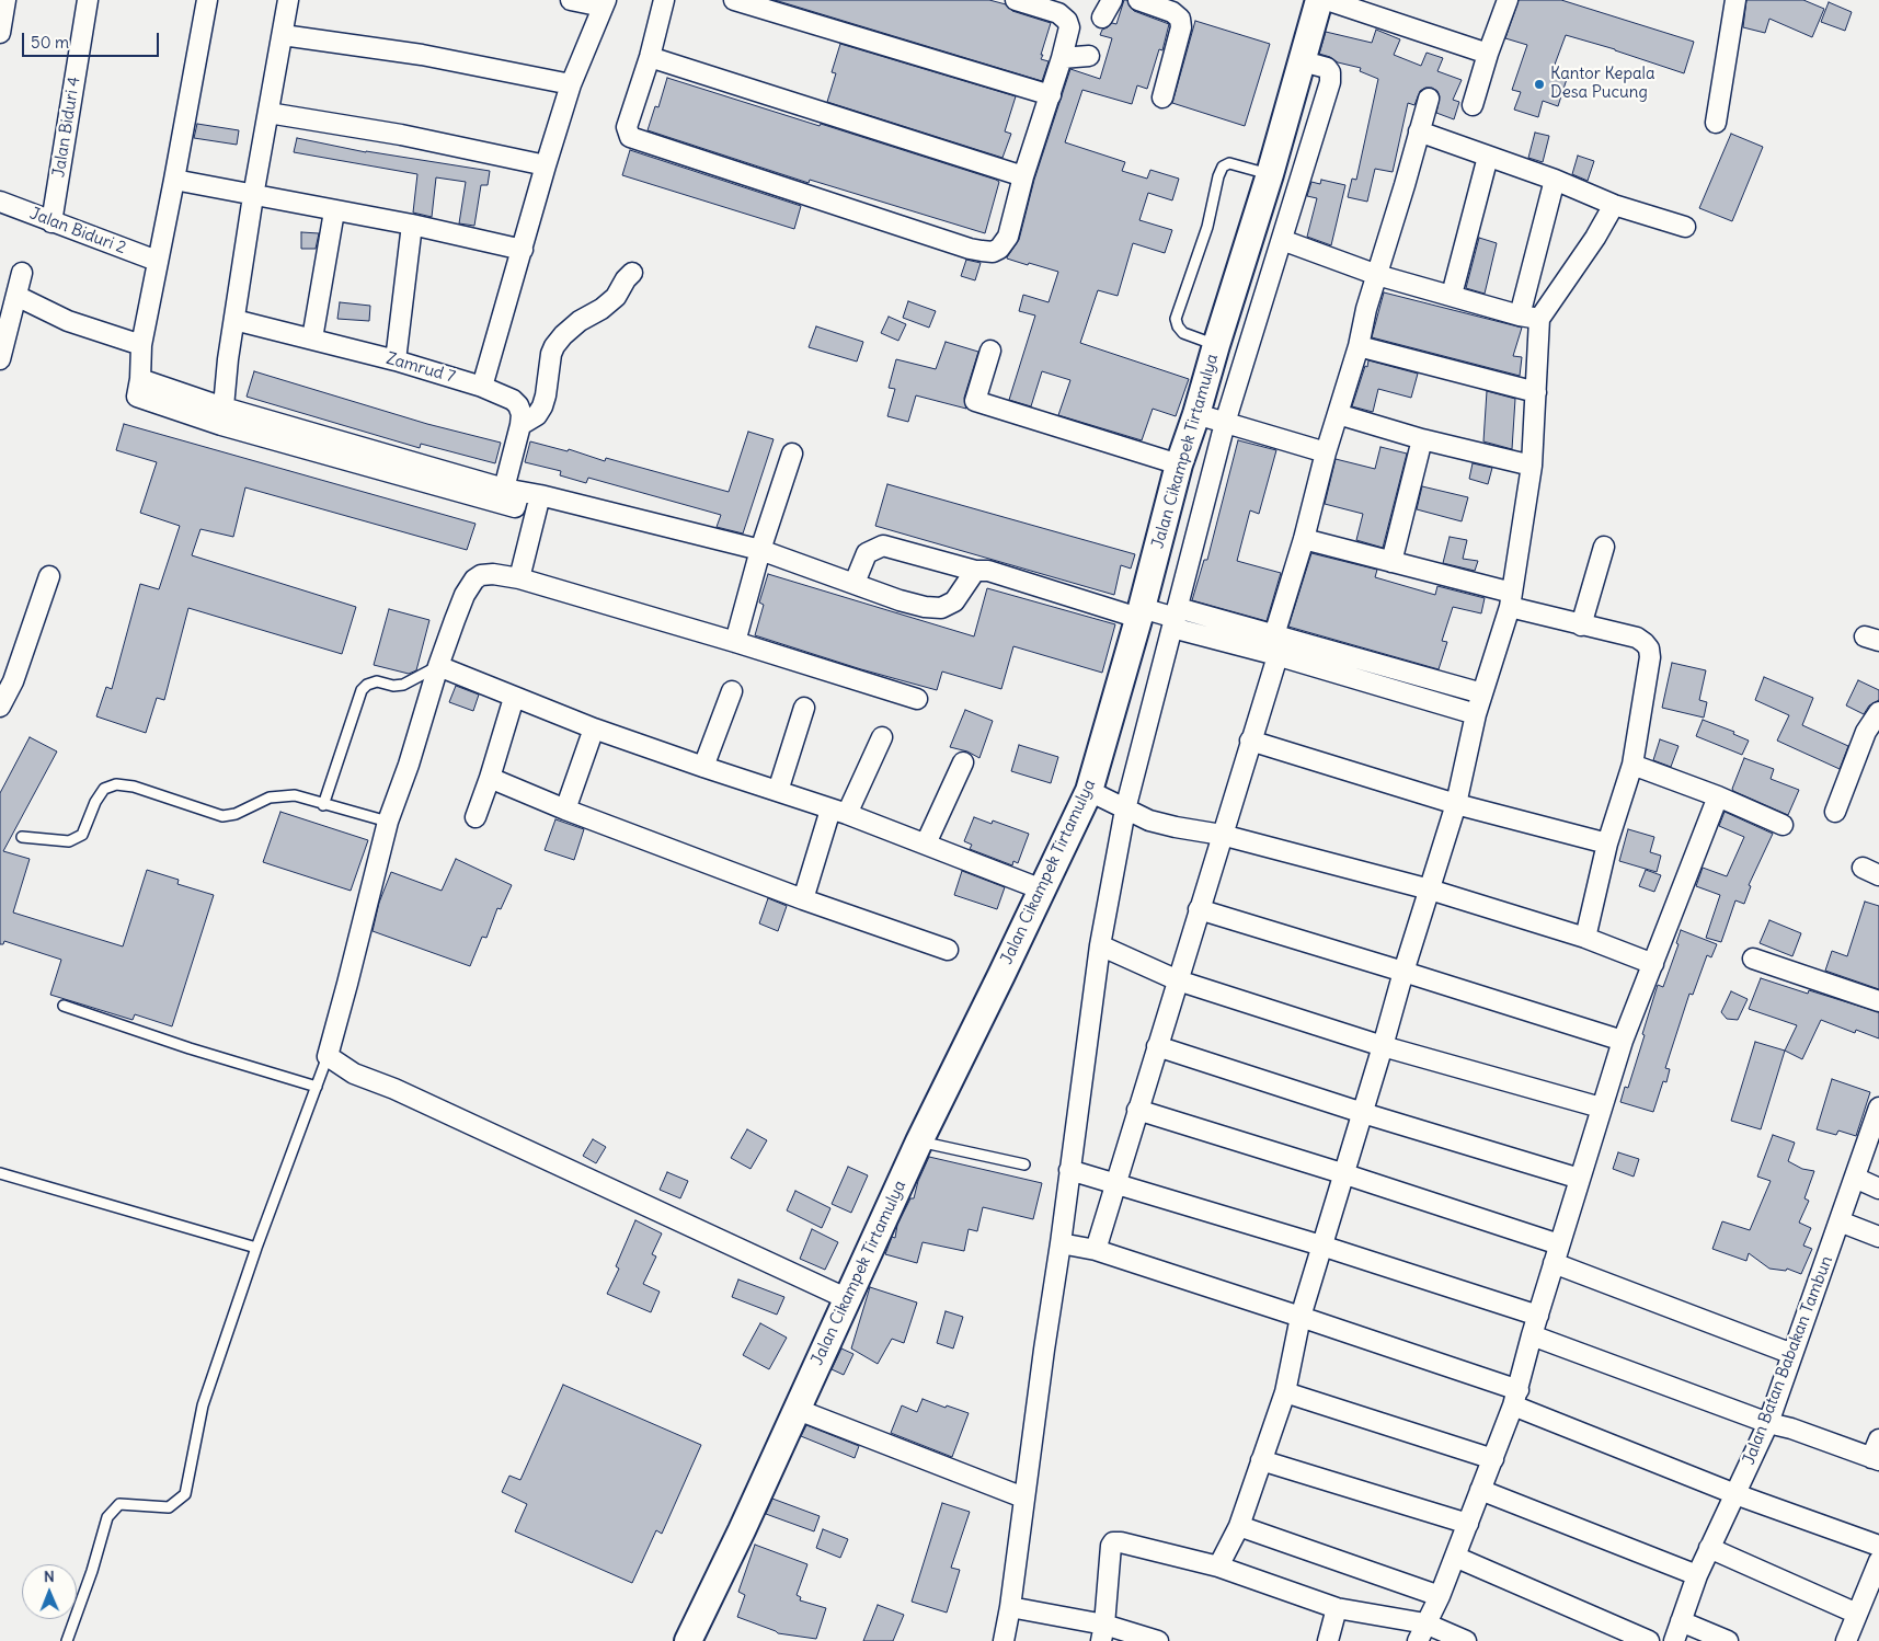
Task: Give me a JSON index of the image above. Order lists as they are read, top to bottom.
{
  "streets": {
    "street": [
      "Jalan Biduri 4",
      "Jalan Biduri 2",
      "Zamrud 7",
      "Jalan Cikampek Tirtamulya",
      "Jalan Batan Babakan Tambun"
    ]
  },
  "crossings": [
    ["Jalan Biduri 4", "Jalan Biduri 2"]
  ],
  "places": ["Kantor Kepala Desa Pucung"],
  "scale_bar": "50 m",
  "north": "top"
}
